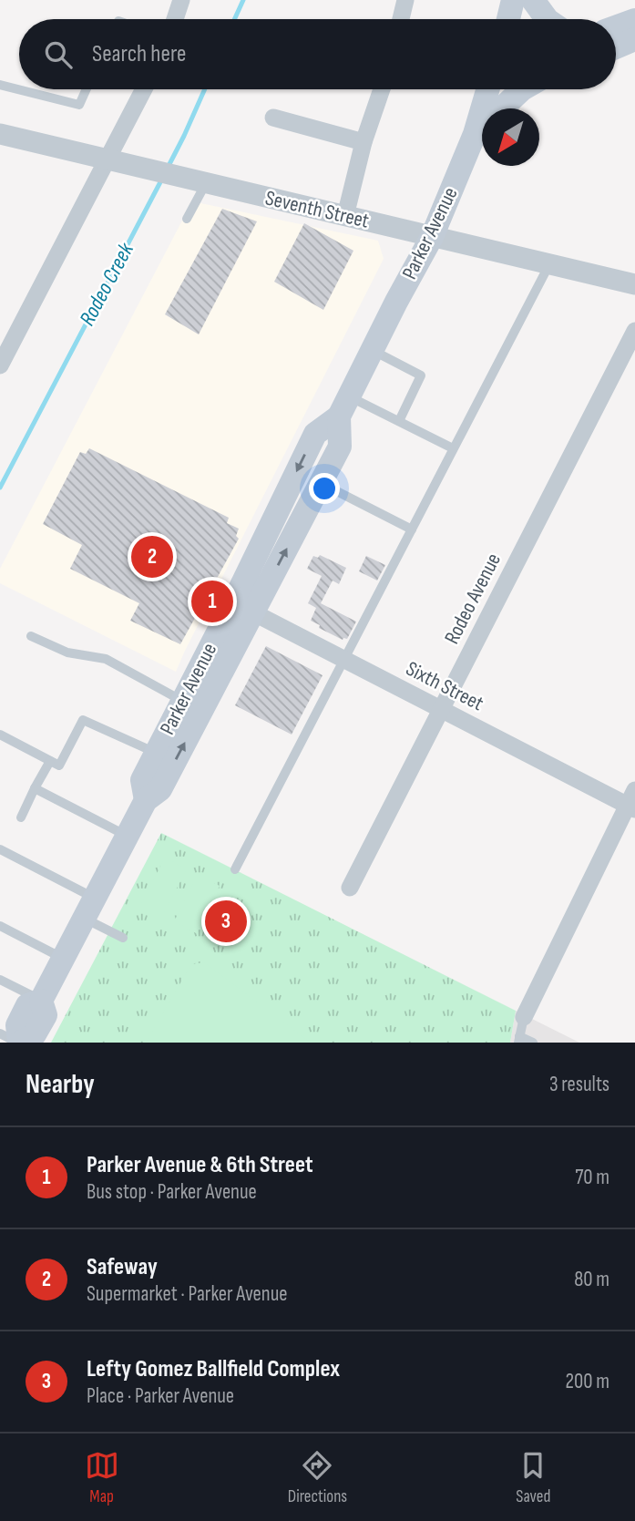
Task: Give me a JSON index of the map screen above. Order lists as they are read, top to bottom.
{
  "streets": {
    "main road": ["Parker Avenue"],
    "street": ["Seventh Street", "Rodeo Avenue", "Sixth Street"]
  },
  "crossings": [
    ["Seventh Street", "Parker Avenue"],
    ["Parker Avenue", "Sixth Street"],
    ["Rodeo Avenue", "Sixth Street"]
  ],
  "water": ["Rodeo Creek"],
  "north": "bottom left",
  "page": {
    "search": "Search here",
    "pins": ["2", "1", "3"],
    "heading": ["Nearby", "3 results"],
    "list": [
      {
        "mark": "1",
        "name": "Parker Avenue & 6th Street",
        "note": "Bus stop · Parker Avenue",
        "value": "70 m"
      },
      {
        "mark": "2",
        "name": "Safeway",
        "note": "Supermarket · Parker Avenue",
        "value": "80 m"
      },
      {
        "mark": "3",
        "name": "Lefty Gomez Ballfield Complex",
        "note": "Place · Parker Avenue",
        "value": "200 m"
      }
    ],
    "nav": ["Map", "Directions", "Saved"]
  }
}
